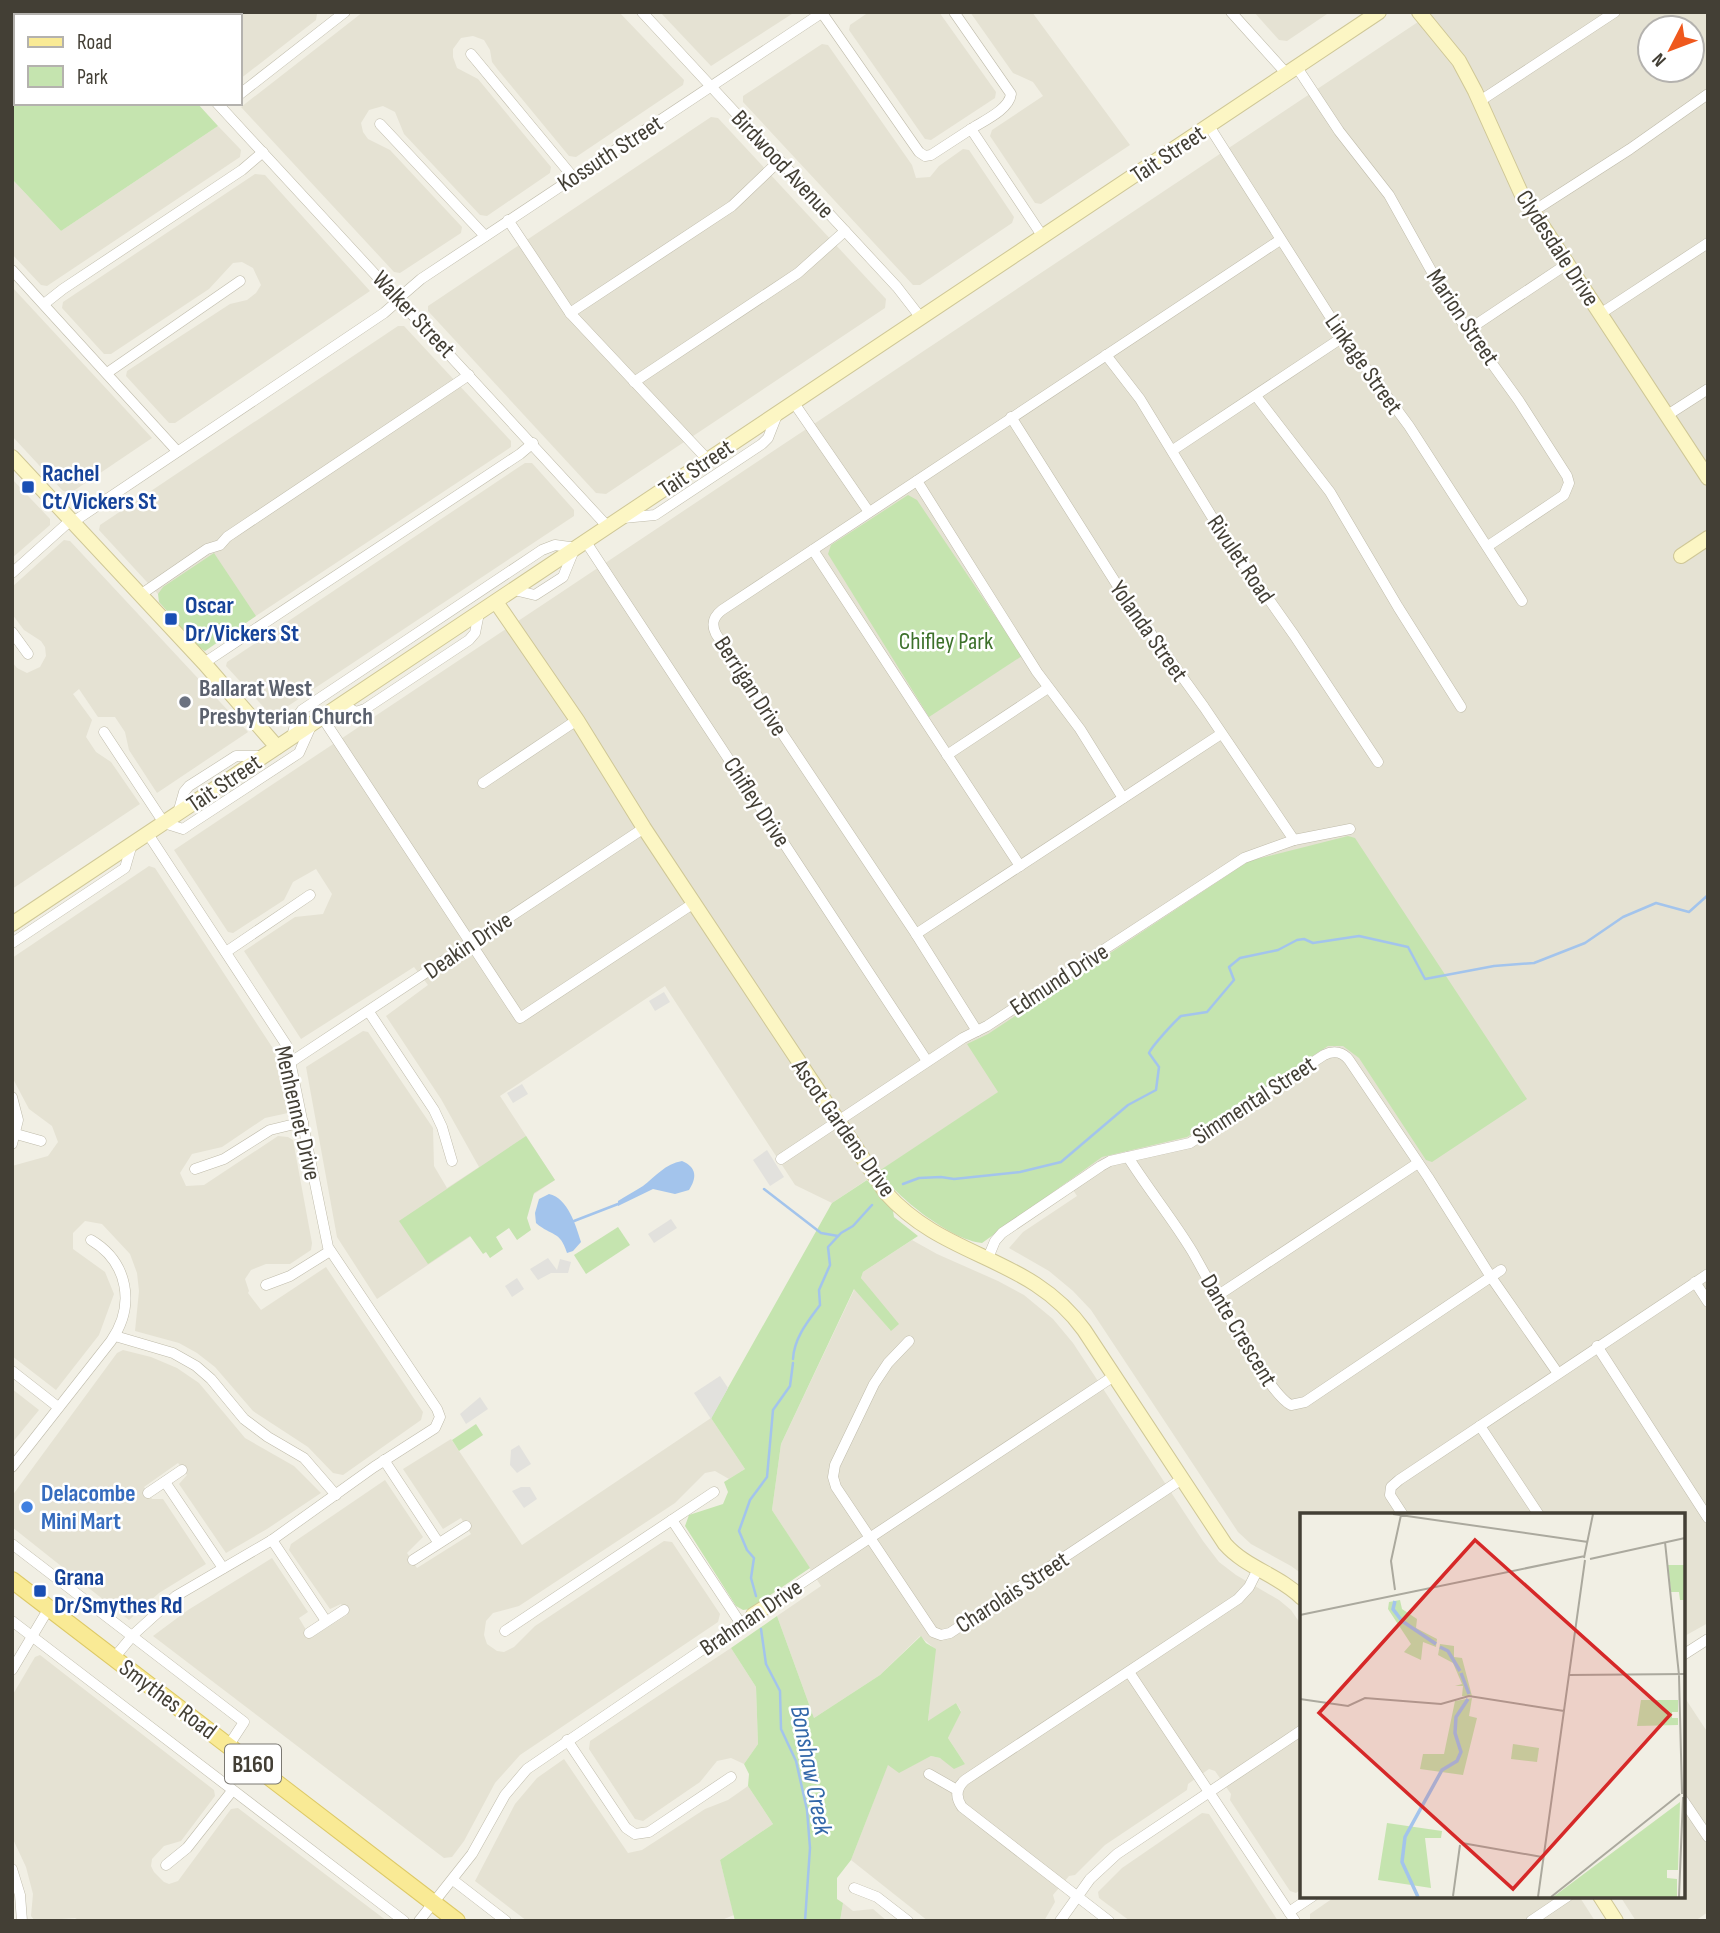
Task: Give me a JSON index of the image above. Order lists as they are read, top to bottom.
{
  "streets": {
    "main road": ["Smythes Road", "B160"],
    "street": [
      "Kossuth Street",
      "Tait Street",
      "Birdwood Avenue",
      "Clydesdale Drive",
      "Walker Street",
      "Marion Street",
      "Linkage Street",
      "Rivulet Road",
      "Yolanda Street",
      "Berrigan Drive",
      "Chifley Drive",
      "Deakin Drive",
      "Edmund Drive",
      "Simmental Street",
      "Menhennet Drive",
      "Ascot Gardens Drive",
      "Dante Crescent",
      "Charolais Street",
      "Brahman Drive"
    ]
  },
  "crossings": [
    ["Kossuth Street", "Birdwood Avenue"],
    ["Kossuth Street", "Walker Street"],
    ["Tait Street", "Birdwood Avenue"],
    ["Tait Street", "Walker Street"],
    ["Tait Street", "Marion Street"],
    ["Tait Street", "Linkage Street"],
    ["Tait Street", "Chifley Drive"],
    ["Tait Street", "Menhennet Drive"],
    ["Tait Street", "Ascot Gardens Drive"],
    ["Marion Street", "Linkage Street"],
    ["Linkage Street", "Berrigan Drive"],
    ["Rivulet Road", "Berrigan Drive"],
    ["Yolanda Street", "Berrigan Drive"],
    ["Yolanda Street", "Edmund Drive"],
    ["Berrigan Drive", "Edmund Drive"],
    ["Chifley Drive", "Edmund Drive"],
    ["Deakin Drive", "Menhennet Drive"],
    ["Deakin Drive", "Ascot Gardens Drive"],
    ["Edmund Drive", "Ascot Gardens Drive"],
    ["Simmental Street", "Ascot Gardens Drive"],
    ["Simmental Street", "Dante Crescent"],
    ["Ascot Gardens Drive", "Charolais Street"],
    ["Ascot Gardens Drive", "Brahman Drive"],
    ["Charolais Street", "Brahman Drive"],
    ["Brahman Drive", "Smythes Road"]
  ],
  "water": ["Bonshaw Creek"],
  "parks": ["Chifley Park"],
  "places": {
    "transit": ["Rachel Ct/Vickers St", "Oscar Dr/Vickers St", "Grana Dr/Smythes Rd"],
    "other": ["Ballarat West Presbyterian Church", "Delacombe Mini Mart"]
  },
  "legend": ["Road", "Park"],
  "north": "bottom left"
}
